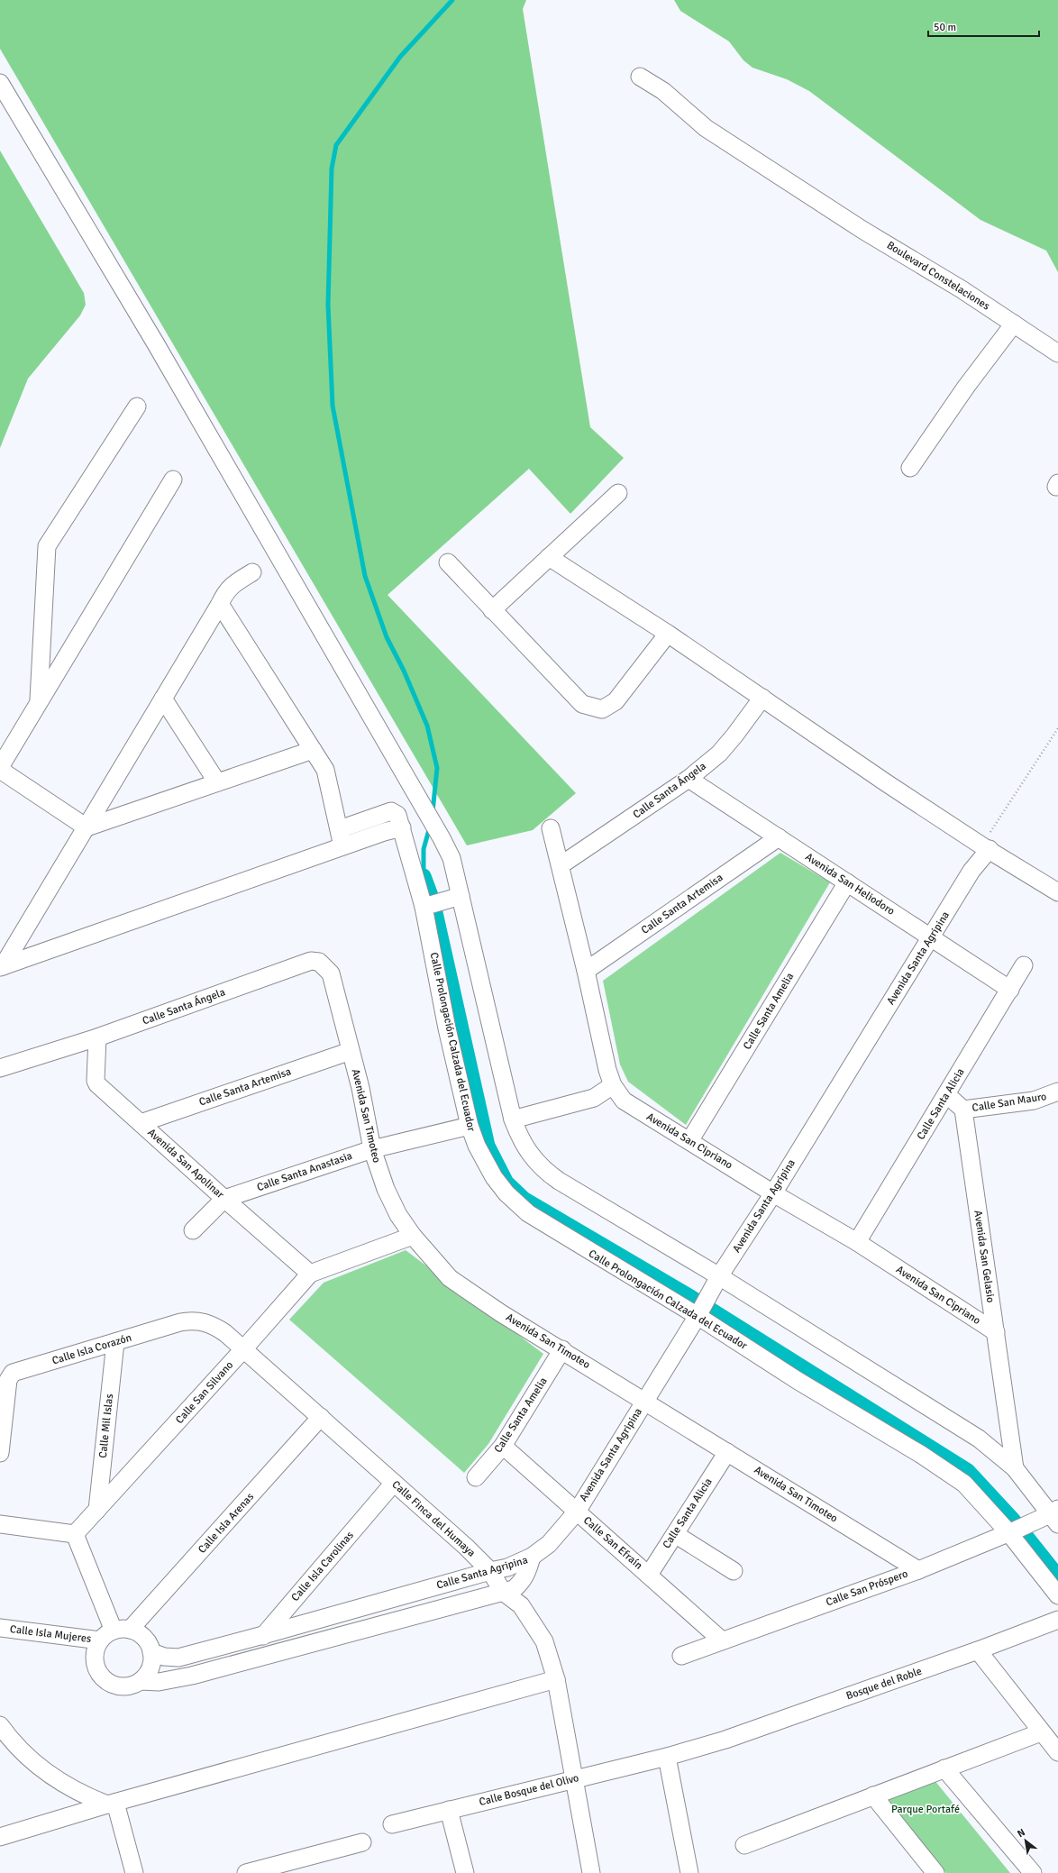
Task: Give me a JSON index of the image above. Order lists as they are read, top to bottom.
{
  "streets": {
    "street": [
      "Boulevard Constelaciones",
      "Calle Santa Ángela",
      "Avenida San Heliodoro",
      "Calle Santa Artemisa",
      "Avenida Santa Agripina",
      "Calle Santa Amelia",
      "Calle Prolongación Calzada del Ecuador",
      "Calle San Mauro",
      "Calle Santa Alicia",
      "Avenida San Timoteo",
      "Avenida San Cipriano",
      "Avenida San Apolinar",
      "Calle Santa Anastasia",
      "Avenida San Gelasio",
      "Calle Isla Corazón",
      "Calle San Silvano",
      "Calle Mil Islas",
      "Calle Finca del Humaya",
      "Calle Isla Arenas",
      "Calle San Efraín",
      "Calle Isla Carolinas",
      "Calle Santa Agripina",
      "Calle San Próspero",
      "Calle Isla Mujeres",
      "Bosque del Roble",
      "Calle Bosque del Olivo"
    ]
  },
  "crossings": [
    ["Calle Santa Ángela", "Avenida San Heliodoro"],
    ["Calle Santa Ángela", "Avenida San Timoteo"],
    ["Calle Santa Ángela", "Avenida San Cipriano"],
    ["Calle Santa Ángela", "Avenida San Apolinar"],
    ["Avenida San Heliodoro", "Calle Santa Artemisa"],
    ["Avenida San Heliodoro", "Avenida Santa Agripina"],
    ["Avenida San Heliodoro", "Calle Santa Amelia"],
    ["Avenida San Heliodoro", "Calle Santa Alicia"],
    ["Calle Santa Artemisa", "Avenida San Timoteo"],
    ["Calle Santa Artemisa", "Avenida San Cipriano"],
    ["Calle Santa Artemisa", "Avenida San Apolinar"],
    ["Avenida Santa Agripina", "Calle Prolongación Calzada del Ecuador"],
    ["Avenida Santa Agripina", "Avenida San Timoteo"],
    ["Avenida Santa Agripina", "Avenida San Cipriano"],
    ["Avenida Santa Agripina", "Calle San Efraín"],
    ["Avenida Santa Agripina", "Calle Santa Agripina"],
    ["Calle Santa Amelia", "Avenida San Timoteo"],
    ["Calle Santa Amelia", "Avenida San Cipriano"],
    ["Calle Santa Amelia", "Calle San Efraín"],
    ["Calle Prolongación Calzada del Ecuador", "Calle Santa Anastasia"],
    ["Calle Prolongación Calzada del Ecuador", "Calle San Próspero"],
    ["Calle San Mauro", "Avenida San Gelasio"],
    ["Calle Santa Alicia", "Avenida San Timoteo"],
    ["Calle Santa Alicia", "Avenida San Cipriano"],
    ["Calle Santa Alicia", "Calle San Efraín"],
    ["Avenida San Timoteo", "Calle Santa Anastasia"],
    ["Avenida San Timoteo", "Calle San Silvano"],
    ["Avenida San Timoteo", "Calle San Próspero"],
    ["Avenida San Cipriano", "Avenida San Gelasio"],
    ["Avenida San Apolinar", "Calle Santa Anastasia"],
    ["Avenida San Apolinar", "Calle San Silvano"],
    ["Calle Isla Corazón", "Calle San Silvano"],
    ["Calle Isla Corazón", "Calle Mil Islas"],
    ["Calle Isla Corazón", "Calle Finca del Humaya"],
    ["Calle San Silvano", "Calle Mil Islas"],
    ["Calle San Silvano", "Calle Finca del Humaya"],
    ["Calle Finca del Humaya", "Calle Isla Arenas"],
    ["Calle Finca del Humaya", "Calle Isla Carolinas"],
    ["Calle Finca del Humaya", "Calle Santa Agripina"],
    ["Calle Finca del Humaya", "Calle Bosque del Olivo"],
    ["Calle Isla Arenas", "Calle Santa Agripina"],
    ["Calle Isla Arenas", "Calle Isla Mujeres"],
    ["Calle San Efraín", "Calle San Próspero"],
    ["Calle Isla Carolinas", "Calle Santa Agripina"],
    ["Calle Santa Agripina", "Calle Isla Mujeres"],
    ["Bosque del Roble", "Calle Bosque del Olivo"]
  ],
  "parks": ["Parque Portafé"],
  "scale_bar": "50 m",
  "north": "top left"
}
